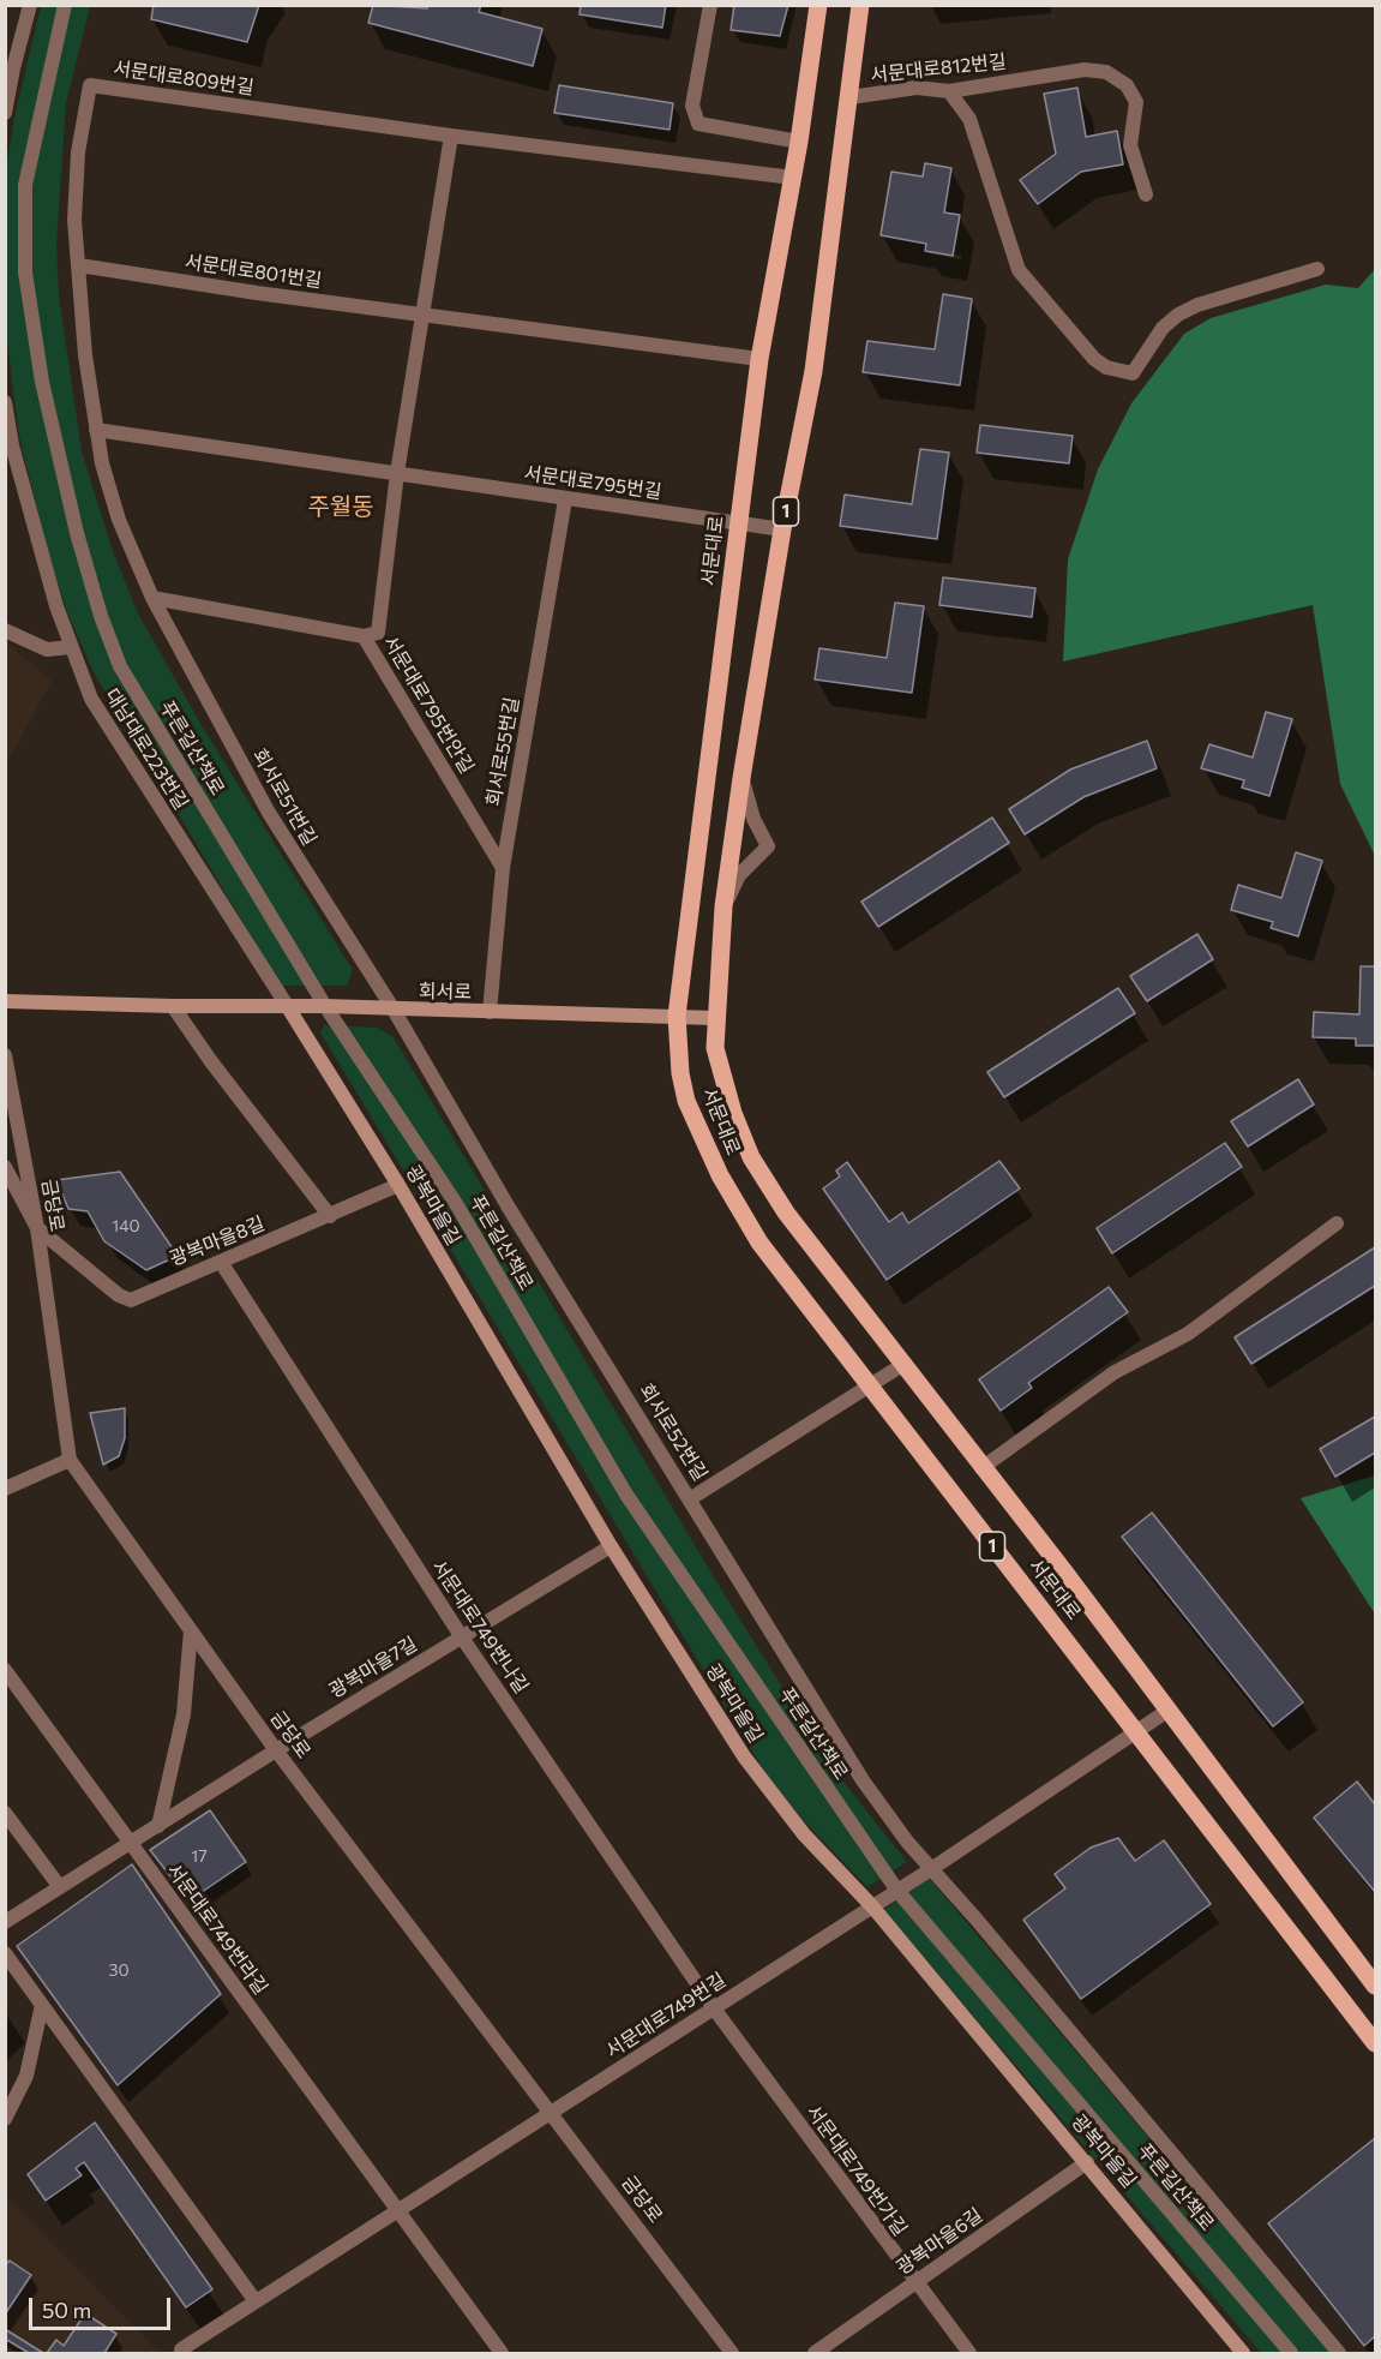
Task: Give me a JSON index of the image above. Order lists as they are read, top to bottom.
{
  "streets": {
    "main road": ["1", "서문대로"],
    "street": [
      "서문대로812번길",
      "서문대로809번길",
      "서문대로801번길",
      "서문대로795번길",
      "서문대로795번안길",
      "푸른길산책로",
      "대남대로223번길",
      "회서로55번길",
      "회서로51번길",
      "회서로",
      "금당로",
      "광복마을길",
      "광복마을8길",
      "회서로52번길",
      "서문대로749번나길",
      "광복마을7길",
      "서문대로749번라길",
      "서문대로749번길",
      "서문대로749번가길",
      "광복마을6길"
    ]
  },
  "crossings": [
    ["서문대로812번길", "서문대로"],
    ["서문대로809번길", "서문대로801번길"],
    ["서문대로809번길", "서문대로"],
    ["서문대로809번길", "회서로51번길"],
    ["서문대로801번길", "서문대로"],
    ["서문대로801번길", "회서로51번길"],
    ["서문대로795번길", "서문대로"],
    ["서문대로795번길", "서문대로795번안길"],
    ["서문대로795번길", "회서로55번길"],
    ["서문대로795번길", "회서로51번길"],
    ["서문대로", "회서로"],
    ["서문대로", "서문대로749번길"],
    ["서문대로795번안길", "회서로55번길"],
    ["서문대로795번안길", "회서로51번길"],
    ["푸른길산책로", "회서로"],
    ["푸른길산책로", "서문대로749번길"],
    ["대남대로223번길", "회서로"],
    ["대남대로223번길", "광복마을길"],
    ["회서로55번길", "회서로"],
    ["회서로51번길", "회서로"],
    ["회서로51번길", "회서로52번길"],
    ["회서로", "광복마을길"],
    ["회서로", "회서로52번길"],
    ["금당로", "광복마을8길"],
    ["금당로", "광복마을7길"],
    ["금당로", "서문대로749번길"],
    ["광복마을길", "광복마을8길"],
    ["광복마을길", "광복마을7길"],
    ["광복마을길", "서문대로749번길"],
    ["광복마을길", "광복마을6길"],
    ["광복마을8길", "서문대로749번나길"],
    ["회서로52번길", "서문대로749번길"],
    ["서문대로749번나길", "광복마을7길"],
    ["서문대로749번나길", "서문대로749번길"],
    ["서문대로749번나길", "서문대로749번가길"],
    ["광복마을7길", "서문대로749번라길"],
    ["서문대로749번라길", "서문대로749번길"],
    ["서문대로749번길", "서문대로749번가길"],
    ["서문대로749번가길", "광복마을6길"]
  ],
  "districts": ["주월동"],
  "house_numbers": ["140", "17", "30"],
  "scale_bar": "50 m"
}
